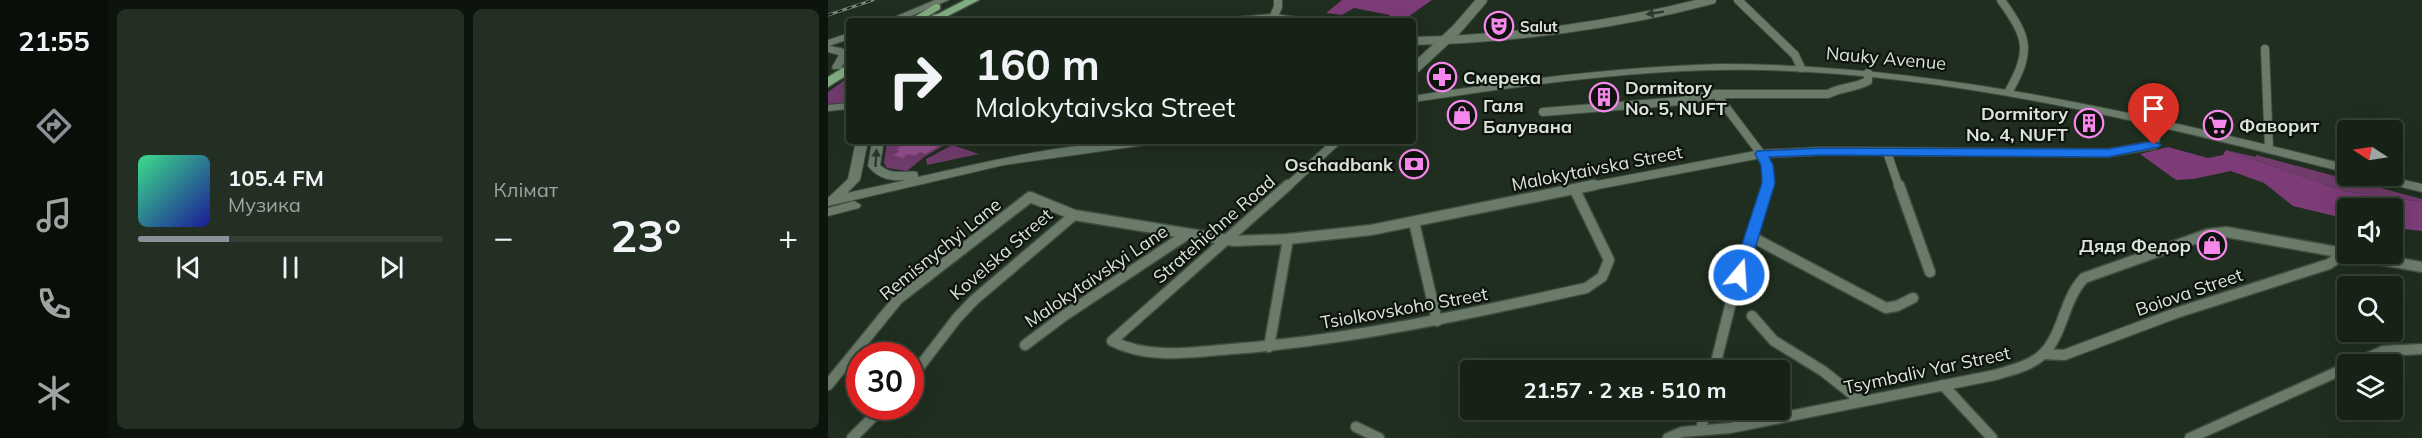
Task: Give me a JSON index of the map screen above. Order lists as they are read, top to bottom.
{
  "streets": {
    "main road": ["Nauky Avenue"],
    "street": [
      "Malokytaivska Street",
      "Stratehichne Road",
      "Remisnychyi Lane",
      "Kovelska Street",
      "Malokytaivskyi Lane",
      "Boiova Street",
      "Tsiolkovskoho Street",
      "Tsymbaliv Yar Street"
    ]
  },
  "crossings": [
    ["Nauky Avenue", "Malokytaivska Street"],
    ["Malokytaivska Street", "Stratehichne Road"],
    ["Malokytaivska Street", "Remisnychyi Lane"],
    ["Malokytaivska Street", "Kovelska Street"],
    ["Malokytaivska Street", "Malokytaivskyi Lane"],
    ["Malokytaivska Street", "Tsiolkovskoho Street"],
    ["Stratehichne Road", "Tsiolkovskoho Street"],
    ["Boiova Street", "Tsymbaliv Yar Street"]
  ],
  "places": {
    "theatre": ["Salut"],
    "pharmacy": ["Смерека"],
    "building": ["Dormitory No. 5, NUFT", "Dormitory No. 4, NUFT"],
    "shop": ["Галя Балувана", "Дядя Федор"],
    "supermarket": ["Фаворит"],
    "bank": ["Oschadbank"]
  },
  "north": "left",
  "page": {
    "tabs": "21:55",
    "tile": "Клімат",
    "turn": ["160 m", "Malokytaivska Street"],
    "song": ["105.4 FM", "Музика"],
    "heat": ["−", "23°", "+"],
    "limit": "30",
    "trip": "21:57 · 2 хв · 510 m"
  }
}
